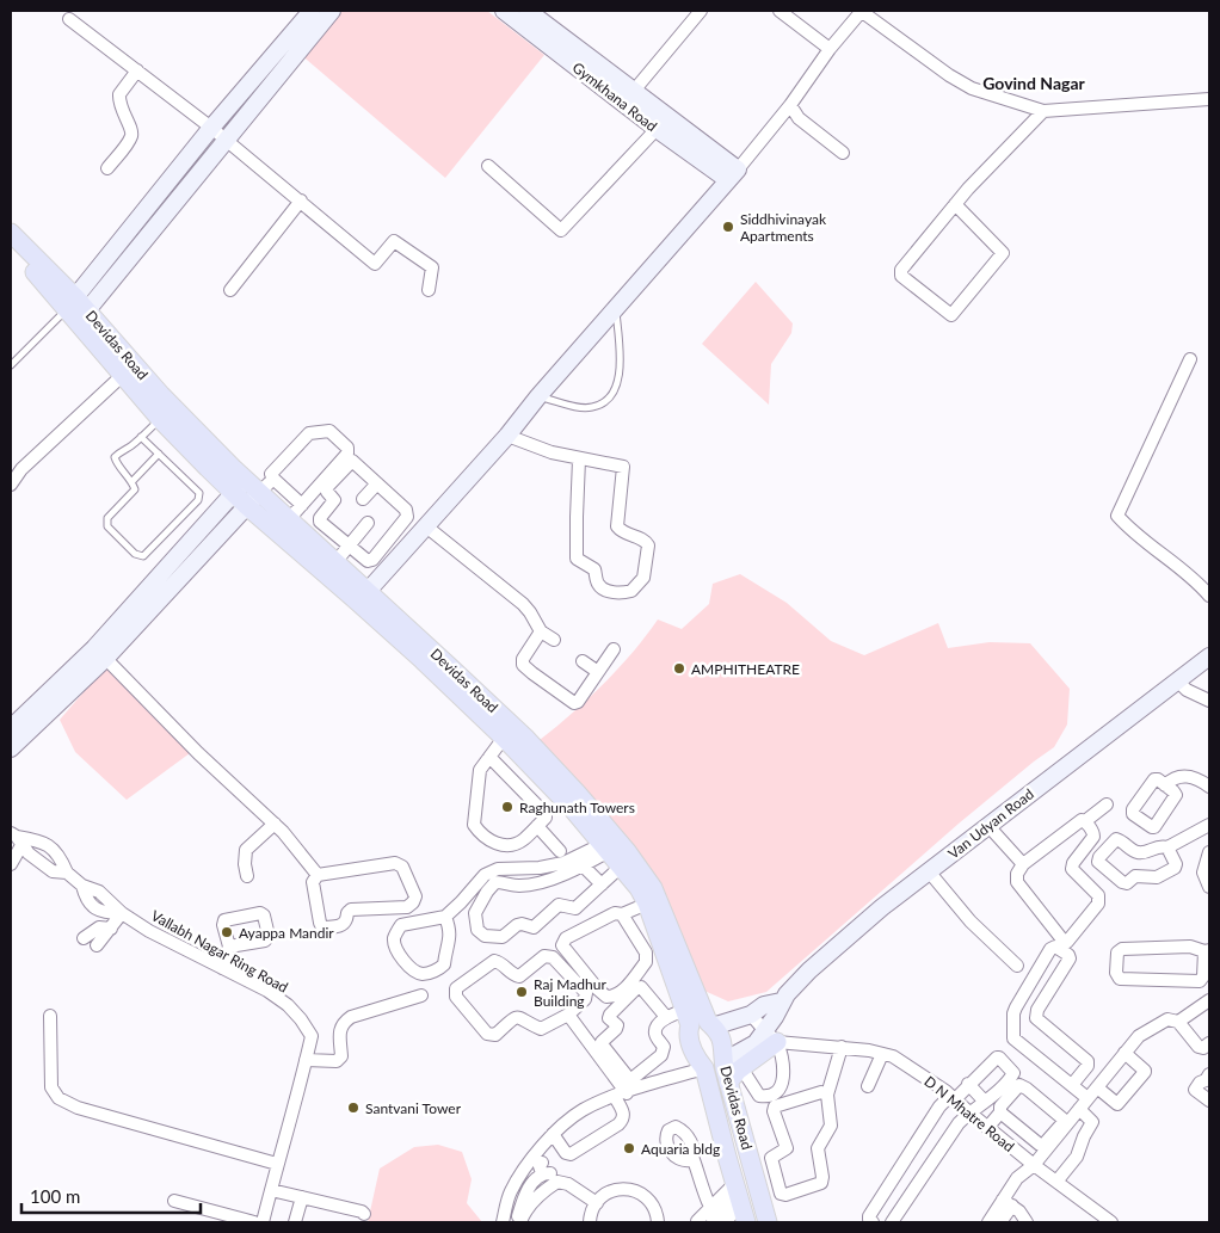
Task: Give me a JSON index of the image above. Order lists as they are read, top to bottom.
{
  "streets": {
    "main road": ["Devidas Road"],
    "street": [
      "Gymkhana Road",
      "Van Udyan Road",
      "Vallabh Nagar Ring Road",
      "D N Mhatre Road"
    ]
  },
  "crossings": [
    ["Devidas Road", "Van Udyan Road"],
    ["Van Udyan Road", "D N Mhatre Road"]
  ],
  "districts": ["Govind Nagar"],
  "places": [
    "Siddhivinayak Apartments",
    "AMPHITHEATRE",
    "Raghunath Towers",
    "Ayappa Mandir",
    "Raj Madhur Building",
    "Santvani Tower",
    "Aquaria bldg"
  ],
  "scale_bar": "100 m"
}
